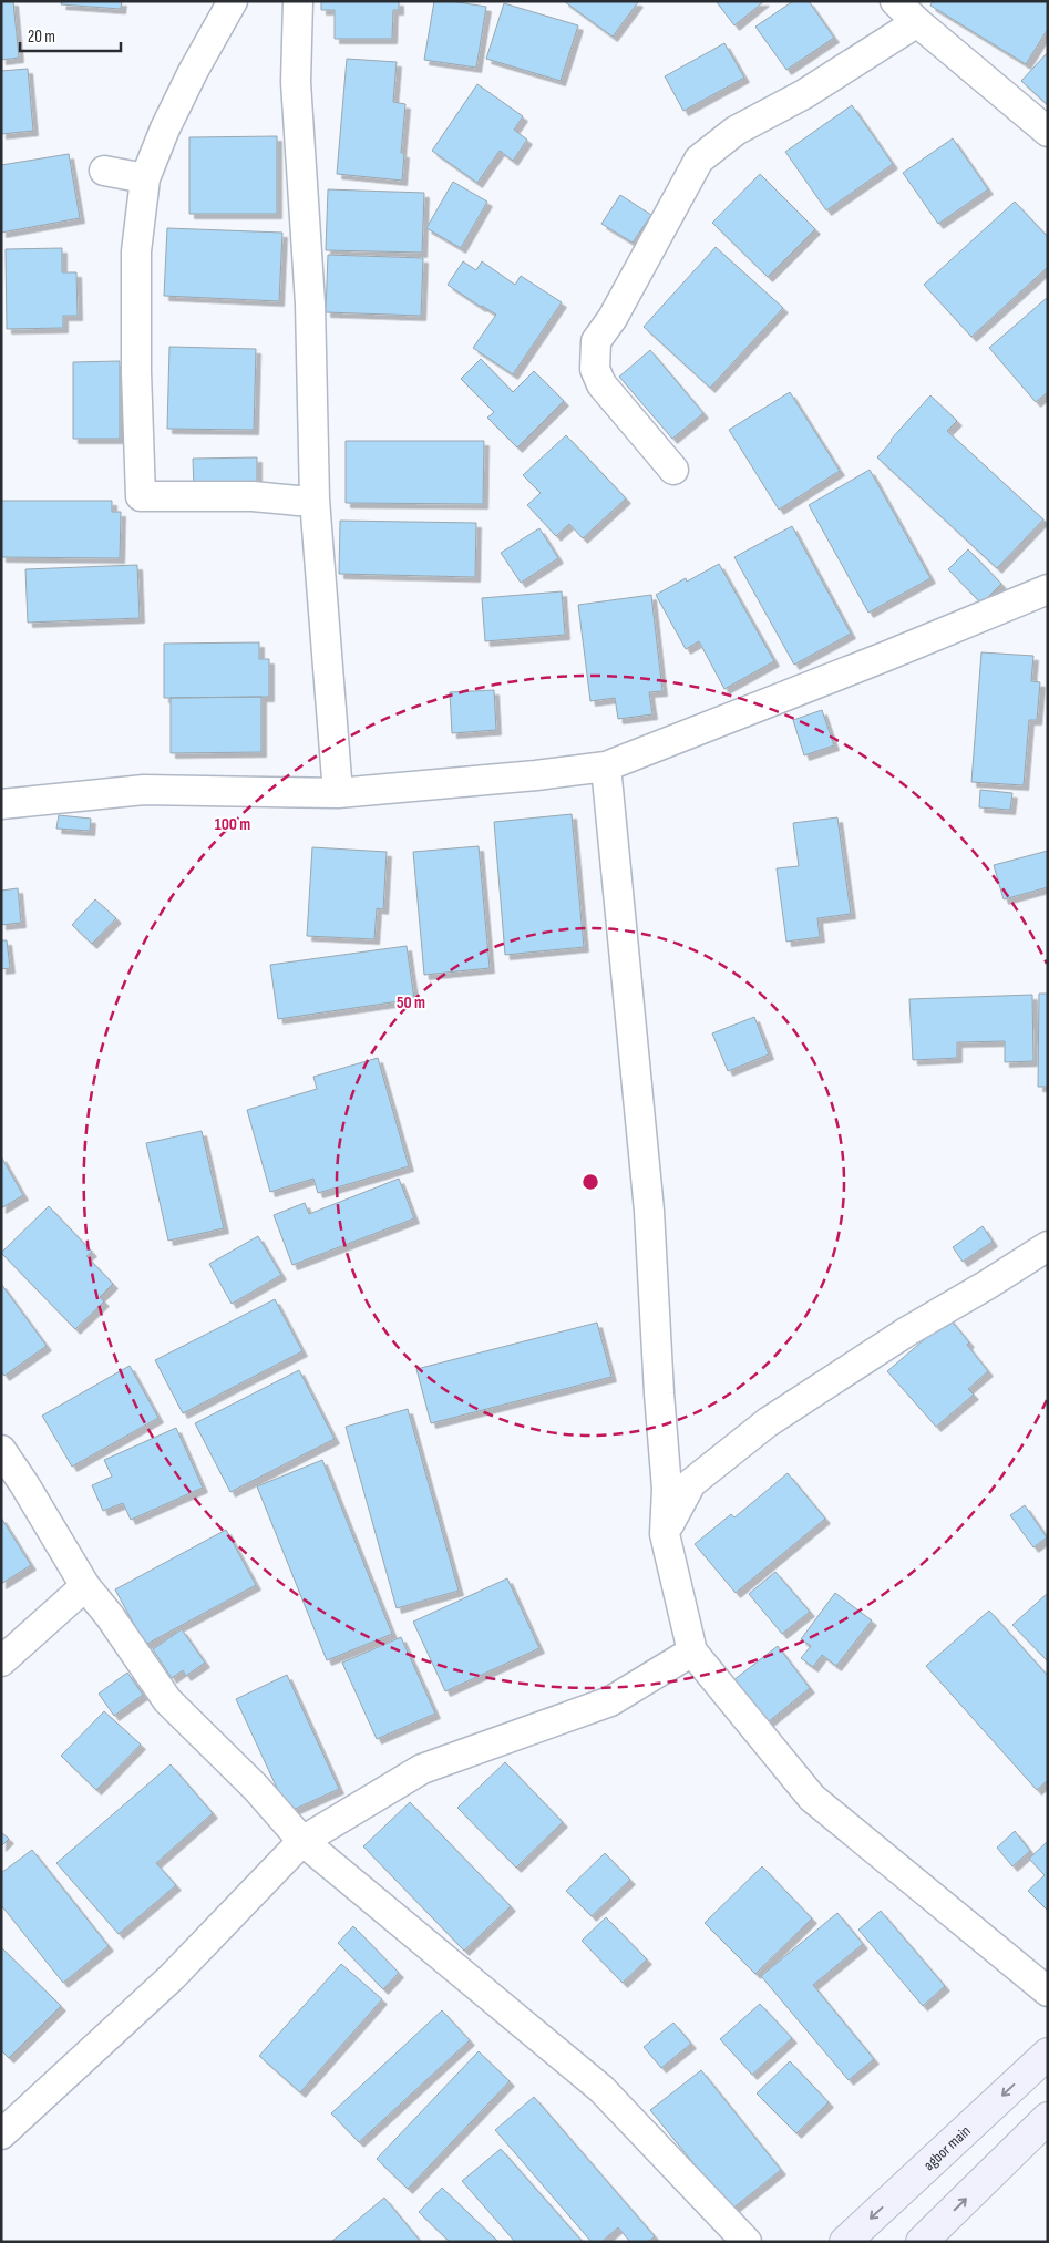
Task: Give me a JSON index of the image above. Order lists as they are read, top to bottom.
{
  "streets": {
    "main road": ["agbor main"]
  },
  "scale_bar": "20 m",
  "rings": ["100 m", "50 m"]
}
